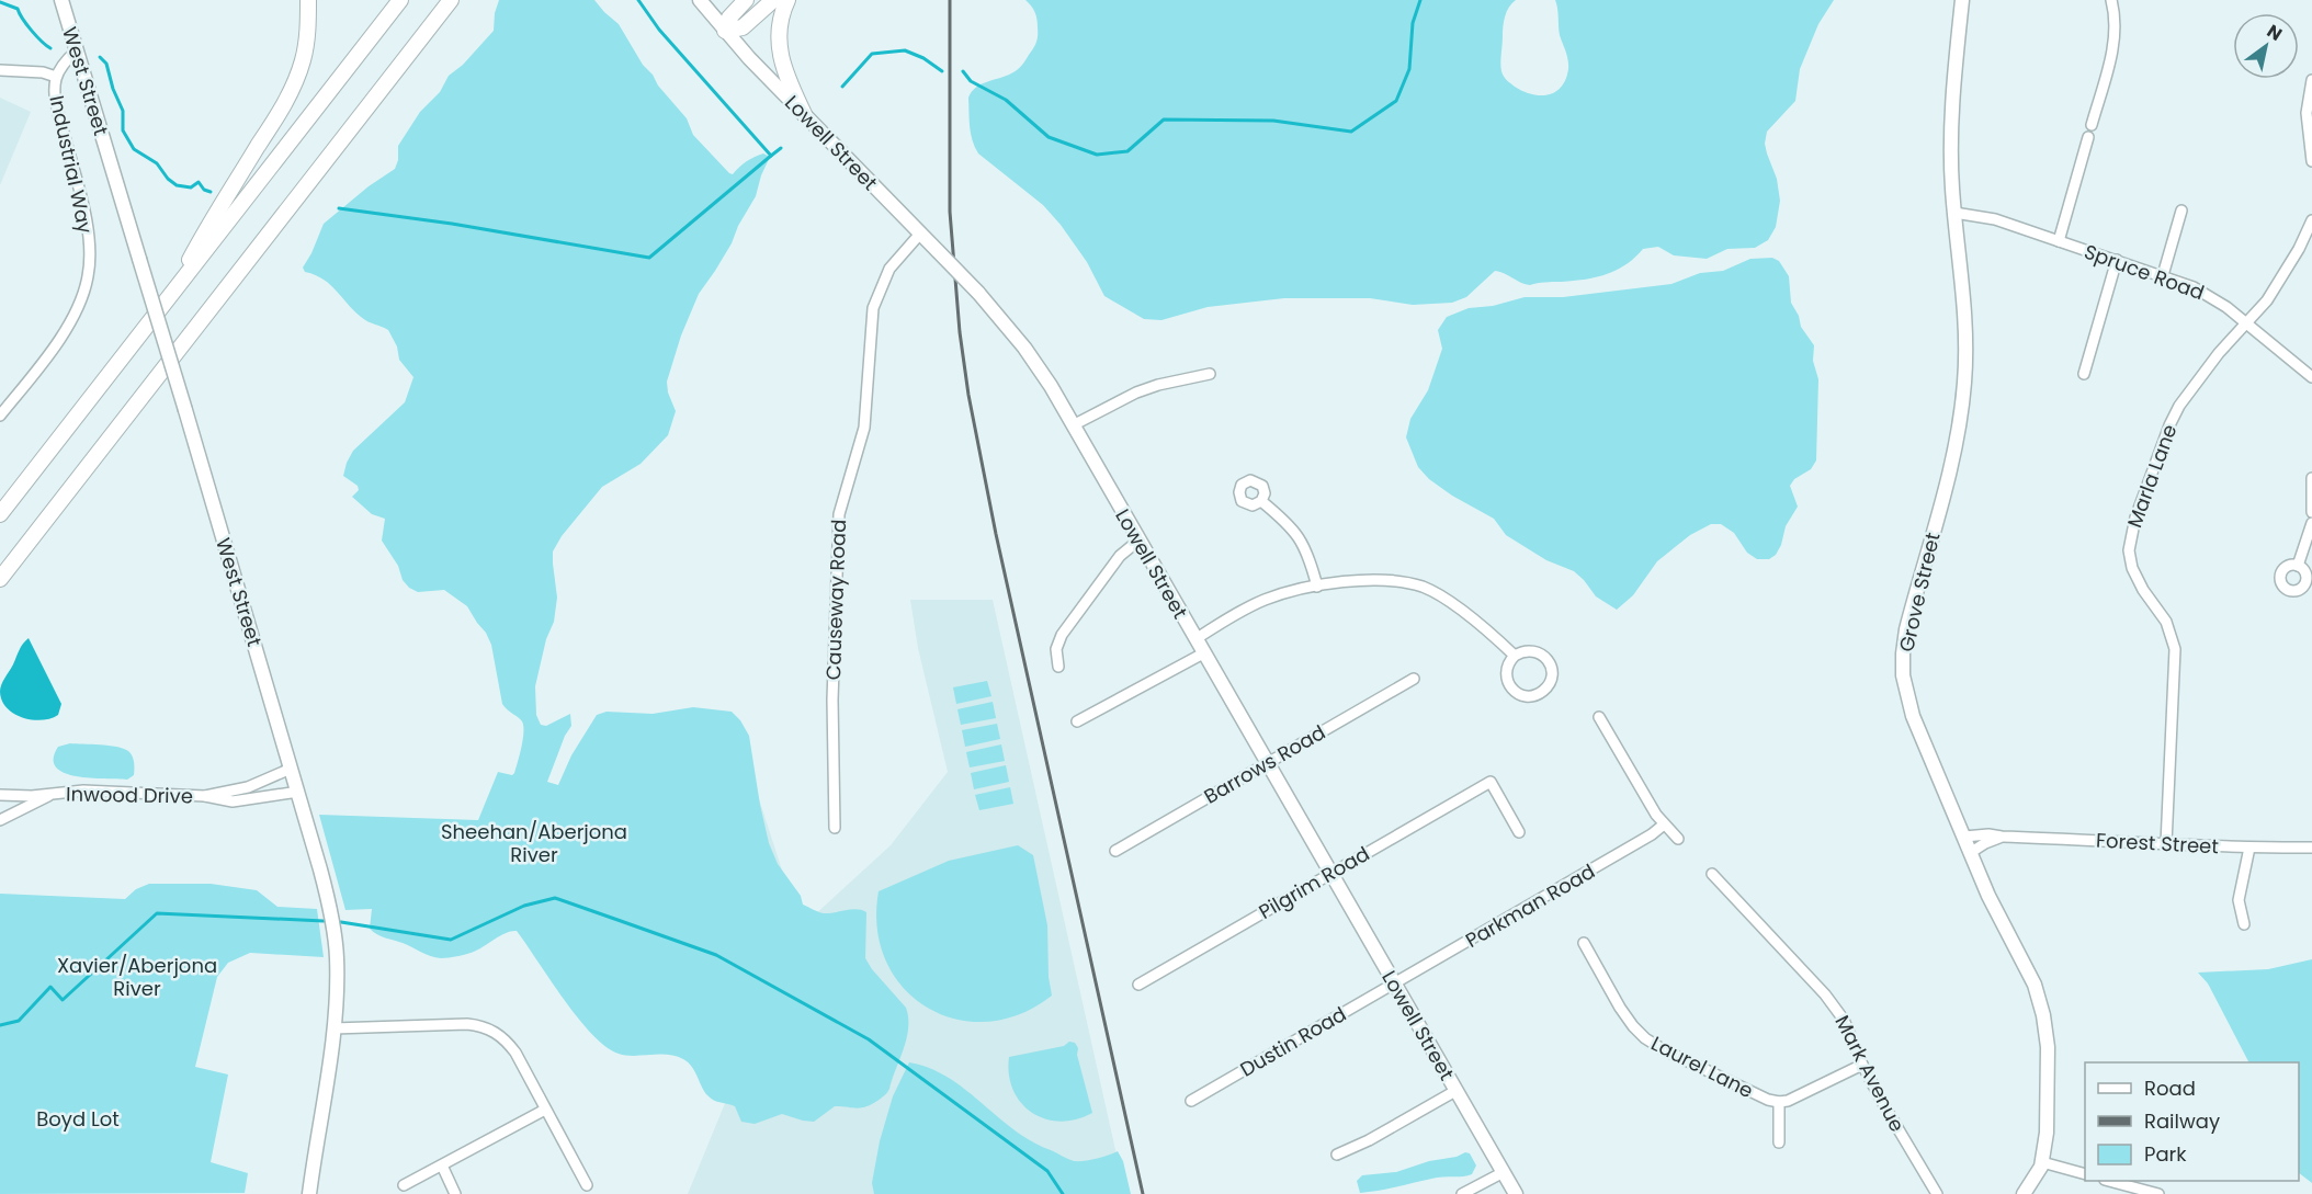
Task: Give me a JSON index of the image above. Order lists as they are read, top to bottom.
{
  "streets": {
    "main road": ["West Street", "Lowell Street", "Grove Street"],
    "street": [
      "Industrial Way",
      "Spruce Road",
      "Marla Lane",
      "Causeway Road",
      "Barrows Road",
      "Inwood Drive",
      "Forest Street",
      "Pilgrim Road",
      "Parkman Road",
      "Dustin Road",
      "Laurel Lane",
      "Mark Avenue"
    ]
  },
  "crossings": [
    ["West Street", "Industrial Way"],
    ["West Street", "Inwood Drive"],
    ["Lowell Street", "Causeway Road"],
    ["Lowell Street", "Barrows Road"],
    ["Lowell Street", "Pilgrim Road"],
    ["Lowell Street", "Parkman Road"],
    ["Lowell Street", "Dustin Road"],
    ["Spruce Road", "Marla Lane"],
    ["Spruce Road", "Grove Street"],
    ["Marla Lane", "Forest Street"],
    ["Grove Street", "Forest Street"],
    ["Parkman Road", "Dustin Road"],
    ["Laurel Lane", "Mark Avenue"]
  ],
  "parks": ["Sheehan/Aberjona River", "Xavier/Aberjona River", "Boyd Lot"],
  "legend": ["Road", "Railway", "Park"],
  "north": "top right"
}
